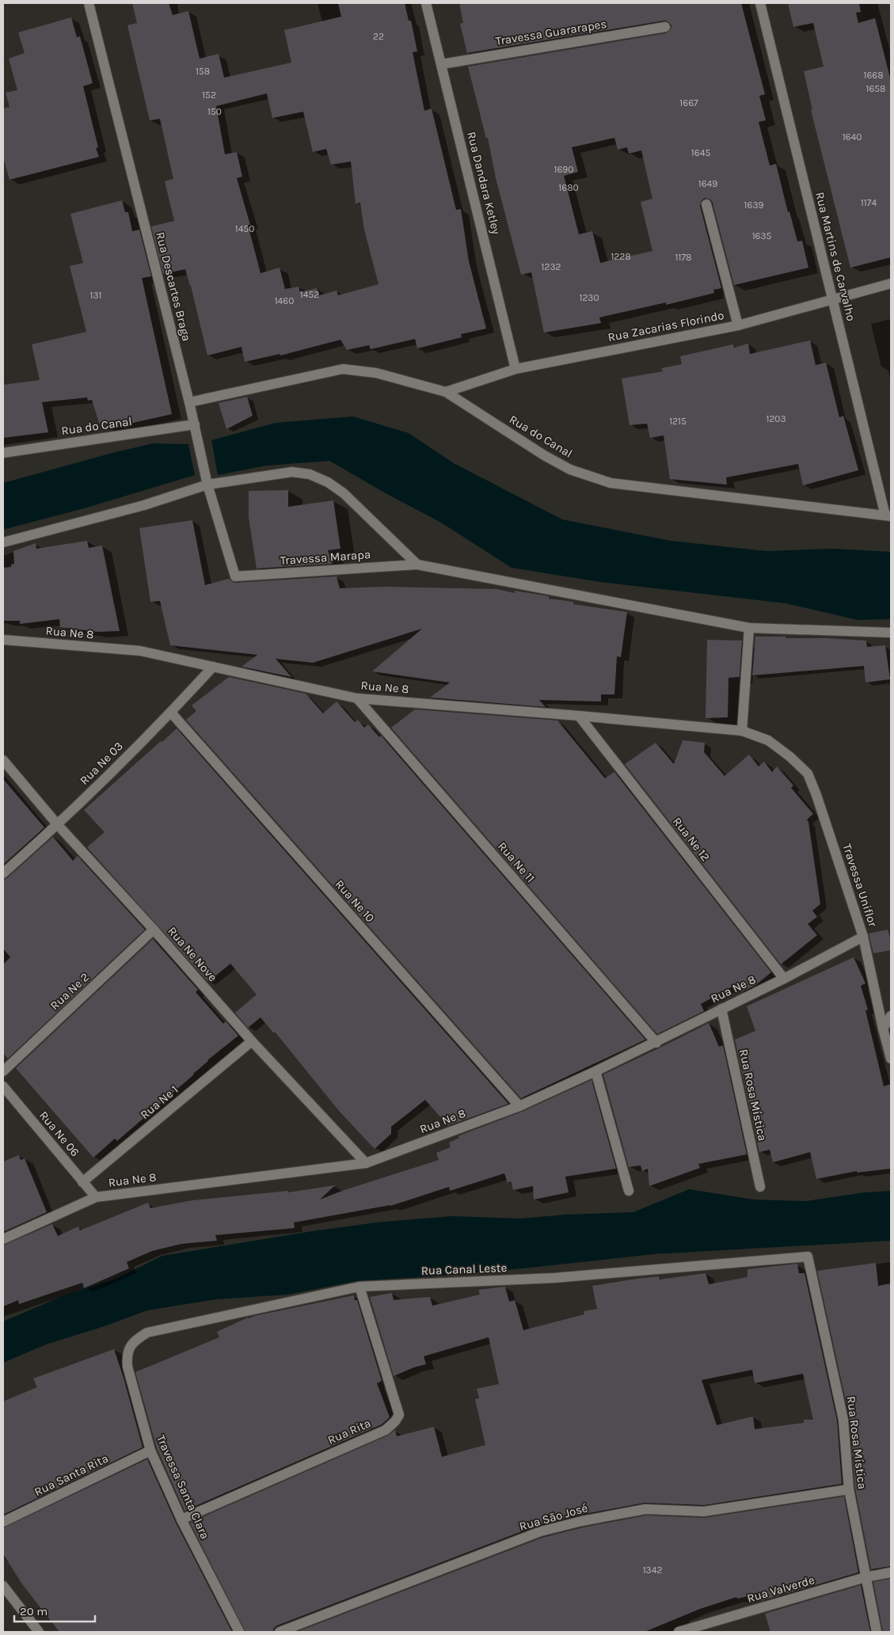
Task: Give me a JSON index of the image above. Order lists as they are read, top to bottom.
{
  "streets": {
    "street": [
      "Travessa Guararapes",
      "Rua Dandara Ketley",
      "Rua Martins de Carvalho",
      "Rua Descartes Braga",
      "Rua Zacarias Florindo",
      "Rua do Canal",
      "Travessa Marapa",
      "Rua Ne 8",
      "Rua Ne 03",
      "Rua Ne 12",
      "Rua Ne 11",
      "Travessa Uniflor",
      "Rua Ne 10",
      "Rua Ne Nove",
      "Rua Ne 2",
      "Rua Rosa Mística",
      "Rua Ne 1",
      "Rua Ne 06",
      "Rua Canal Leste",
      "Rua Rita",
      "Rua Santa Rita",
      "Travessa Santa Clara",
      "Rua São José",
      "Rua Valverde"
    ]
  },
  "crossings": [
    ["Travessa Guararapes", "Rua Dandara Ketley"],
    ["Rua Dandara Ketley", "Rua Zacarias Florindo"],
    ["Rua Martins de Carvalho", "Rua Zacarias Florindo"],
    ["Rua Martins de Carvalho", "Rua do Canal"],
    ["Rua Descartes Braga", "Rua do Canal"],
    ["Rua Descartes Braga", "Travessa Marapa"],
    ["Rua Zacarias Florindo", "Rua do Canal"],
    ["Rua Ne 8", "Rua Ne 03"],
    ["Rua Ne 8", "Rua Ne 12"],
    ["Rua Ne 8", "Rua Ne 11"],
    ["Rua Ne 8", "Travessa Uniflor"],
    ["Rua Ne 8", "Rua Ne 10"],
    ["Rua Ne 8", "Rua Ne Nove"],
    ["Rua Ne 8", "Rua Rosa Mística"],
    ["Rua Ne 8", "Rua Ne 06"],
    ["Rua Ne 03", "Rua Ne 10"],
    ["Rua Ne 03", "Rua Ne Nove"],
    ["Rua Ne Nove", "Rua Ne 2"],
    ["Rua Ne Nove", "Rua Ne 1"],
    ["Rua Rosa Mística", "Rua Canal Leste"],
    ["Rua Rosa Mística", "Rua São José"],
    ["Rua Rosa Mística", "Rua Valverde"],
    ["Rua Ne 1", "Rua Ne 06"],
    ["Rua Canal Leste", "Rua Rita"],
    ["Rua Canal Leste", "Travessa Santa Clara"],
    ["Rua Rita", "Travessa Santa Clara"],
    ["Rua Santa Rita", "Travessa Santa Clara"]
  ],
  "house_numbers": [
    "22",
    "158",
    "1668",
    "1658",
    "152",
    "1667",
    "150",
    "1640",
    "1645",
    "1690",
    "1649",
    "1680",
    "1174",
    "1639",
    "1450",
    "1635",
    "1228",
    "1178",
    "1232",
    "1452",
    "131",
    "1230",
    "1460",
    "1203",
    "1215",
    "1342"
  ],
  "scale_bar": "20 m"
}
